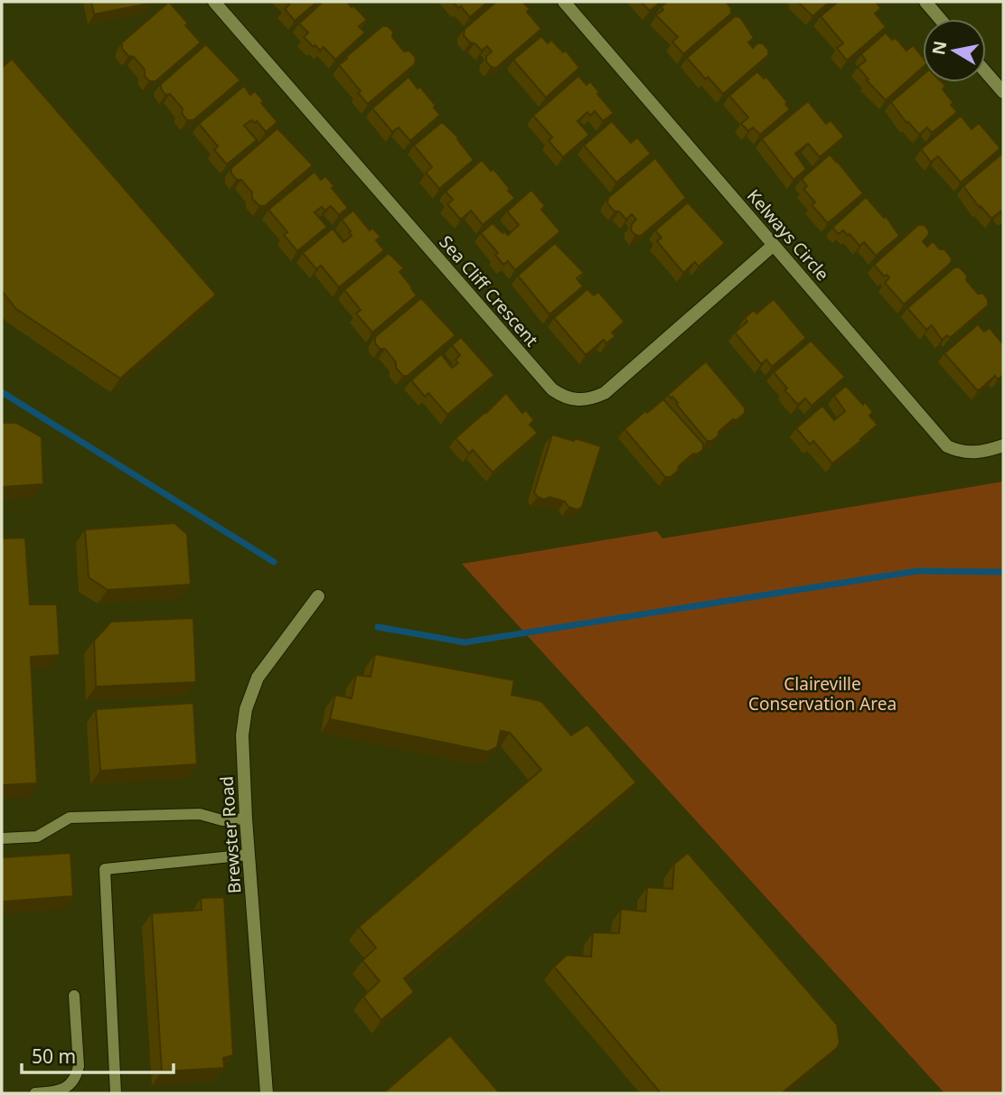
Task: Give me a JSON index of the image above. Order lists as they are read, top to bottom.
{
  "streets": {
    "street": ["Kelways Circle", "Sea Cliff Crescent", "Brewster Road"]
  },
  "crossings": [
    ["Kelways Circle", "Sea Cliff Crescent"]
  ],
  "parks": ["Claireville Conservation Area"],
  "scale_bar": "50 m",
  "north": "left"
}
